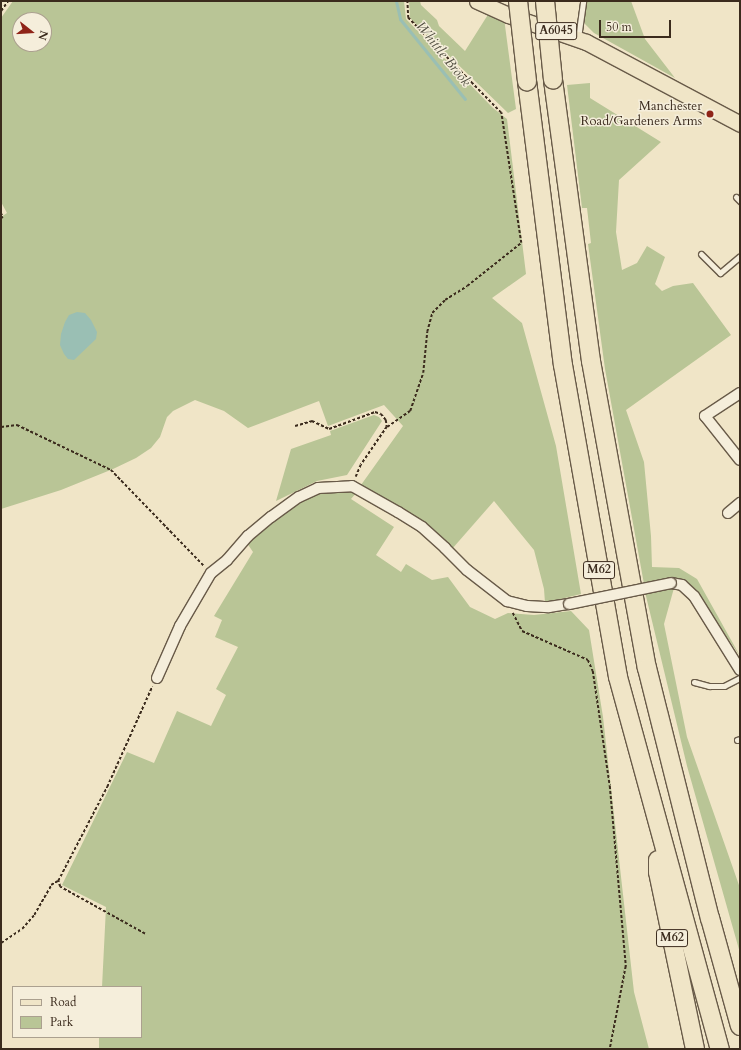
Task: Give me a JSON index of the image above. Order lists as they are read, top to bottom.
{
  "streets": {
    "highway": ["M62"],
    "main road": ["A6045"]
  },
  "water": ["Whittle Brook"],
  "places": ["Manchester Road/Gardeners Arms"],
  "legend": ["Road", "Park"],
  "scale_bar": "50 m",
  "north": "right"
}
